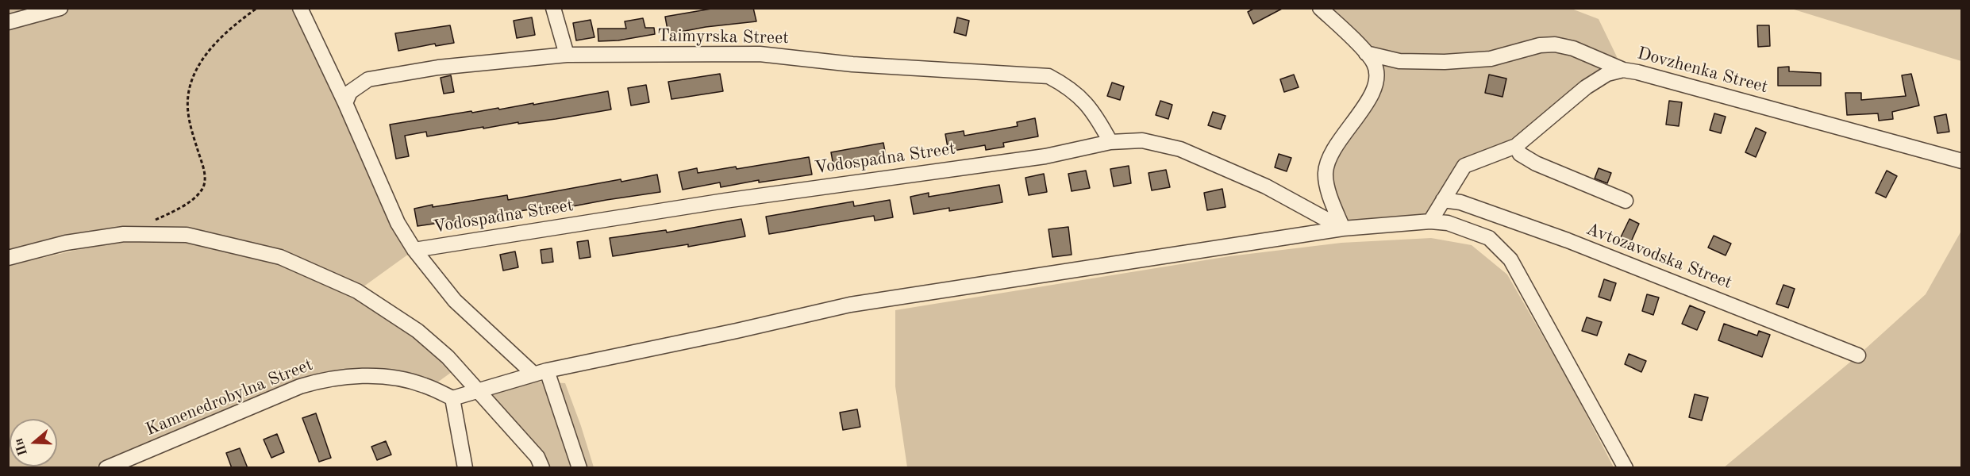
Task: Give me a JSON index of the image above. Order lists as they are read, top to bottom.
{
  "streets": {
    "street": [
      "Taimyrska Street",
      "Dovzhenka Street",
      "Vodospadna Street",
      "Avtozavodska Street",
      "Kamenedrobylna Street"
    ]
  },
  "crossings": [
    ["Taimyrska Street", "Vodospadna Street"],
    ["Dovzhenka Street", "Avtozavodska Street"]
  ],
  "north": "left"
}
